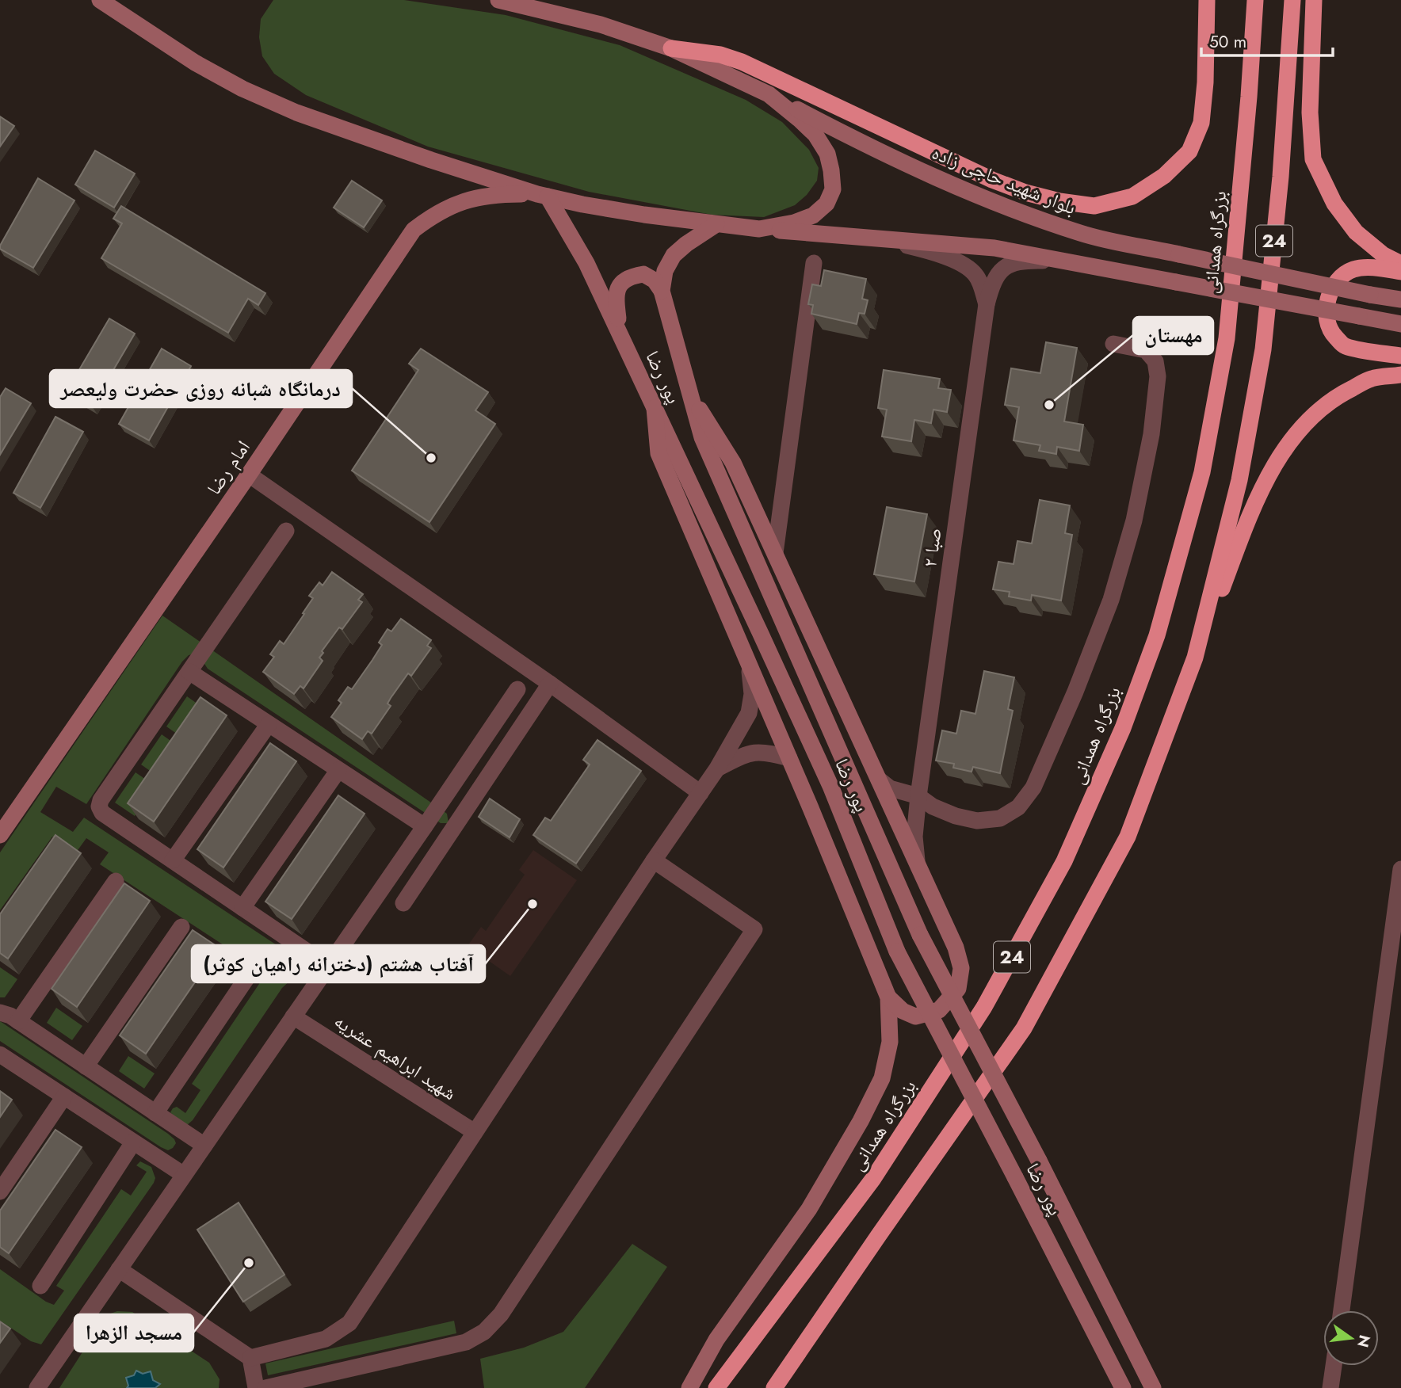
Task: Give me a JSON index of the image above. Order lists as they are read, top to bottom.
{
  "streets": {
    "highway": ["24", "بزرگراه همدانی"],
    "street": [
      "بلوار شهید حاجی زاده",
      "پور رضا",
      "امام رضا",
      "صبا ۲",
      "شهید ابراهیم عشریه"
    ]
  },
  "crossings": [
    ["پور رضا", "امام رضا"]
  ],
  "places": [
    "مهستان",
    "درمانگاه شبانه روزی حضرت ولیعصر",
    "آفتاب هشتم (دخترانه راهیان کوثر)",
    "مسجد الزهرا"
  ],
  "scale_bar": "50 m",
  "north": "right"
}
